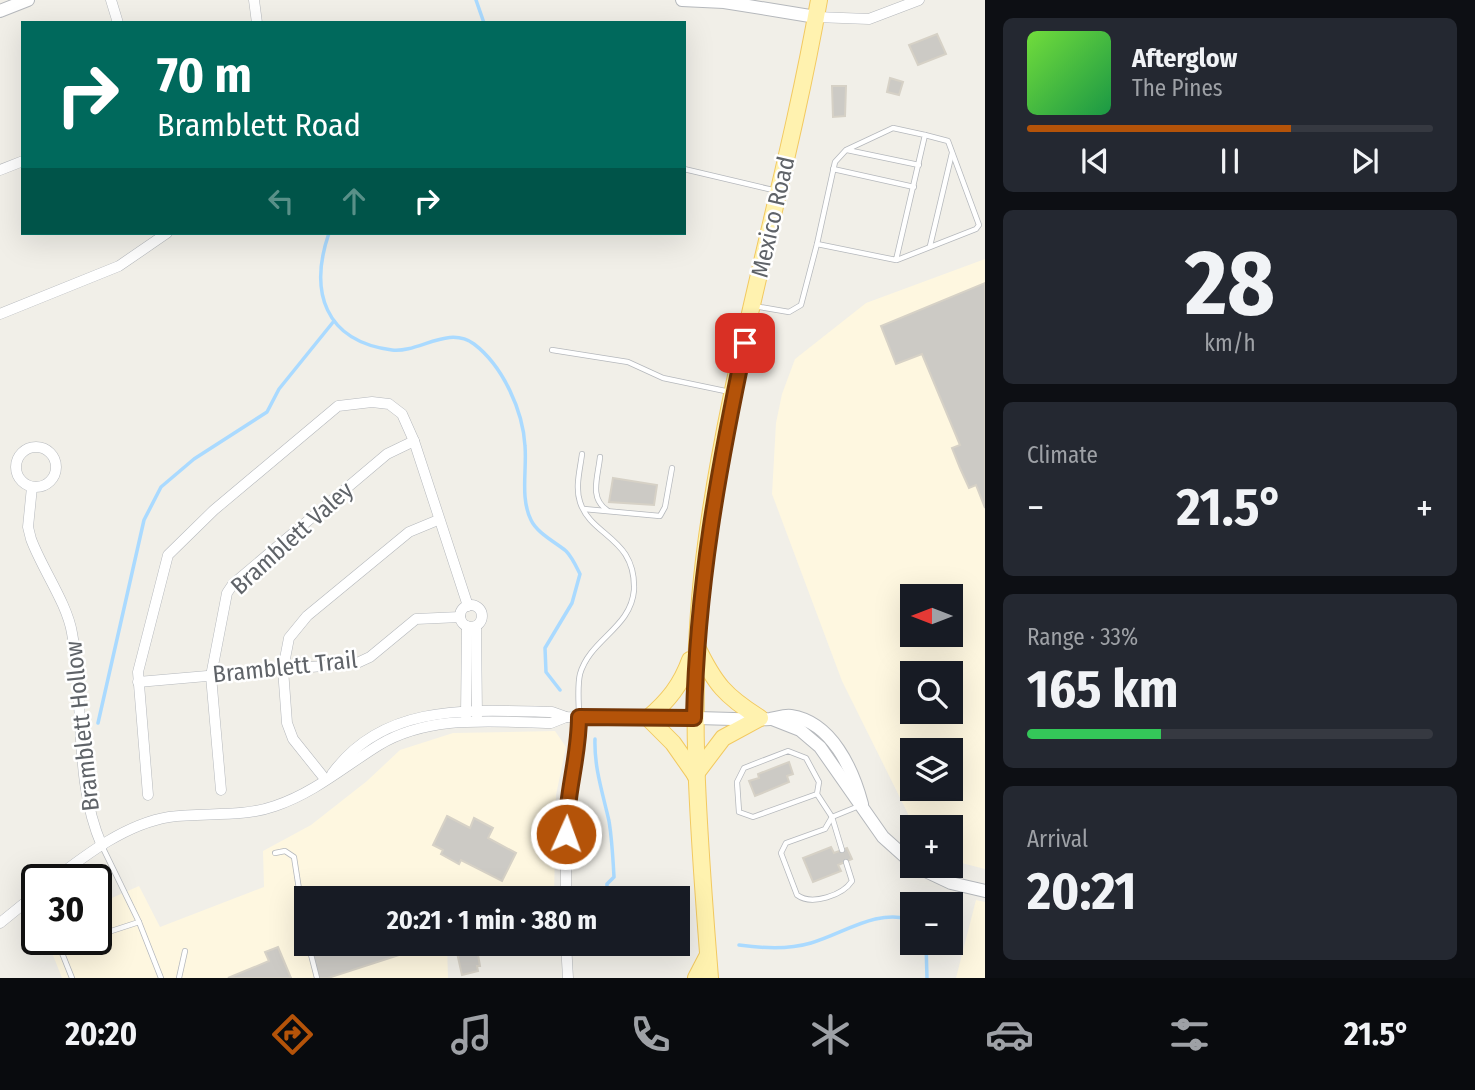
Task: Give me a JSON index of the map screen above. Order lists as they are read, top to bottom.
{
  "streets": {
    "main road": ["Mexico Road"],
    "street": ["Bramblett Valey", "Bramblett Trail", "Bramblett Hollow"]
  },
  "crossings": [
    ["Bramblett Valey", "Bramblett Trail"]
  ],
  "north": "left",
  "page": {
    "turn": ["70 m", "Bramblett Road"],
    "song": ["Afterglow", "The Pines"],
    "tile": [
      ["28", "km/h"],
      "Climate",
      ["Range · 33%", "165 km"],
      ["Arrival", "20:21"]
    ],
    "heat": ["−", "21.5°", "+"],
    "map_buttons": ["+", "−"],
    "limit": "30",
    "trip": "20:21 · 1 min · 380 m",
    "tabs": ["20:20", "21.5°"]
  }
}
